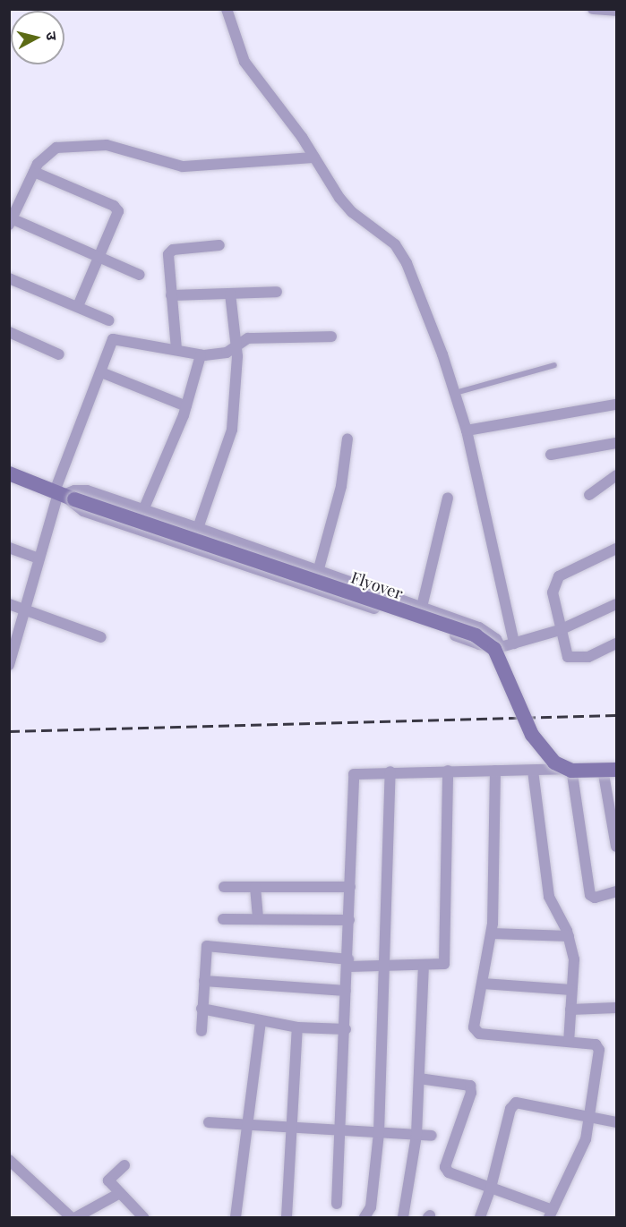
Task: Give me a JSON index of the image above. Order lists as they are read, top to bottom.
{
  "streets": {
    "main road": ["Flyover"]
  },
  "north": "right"
}
